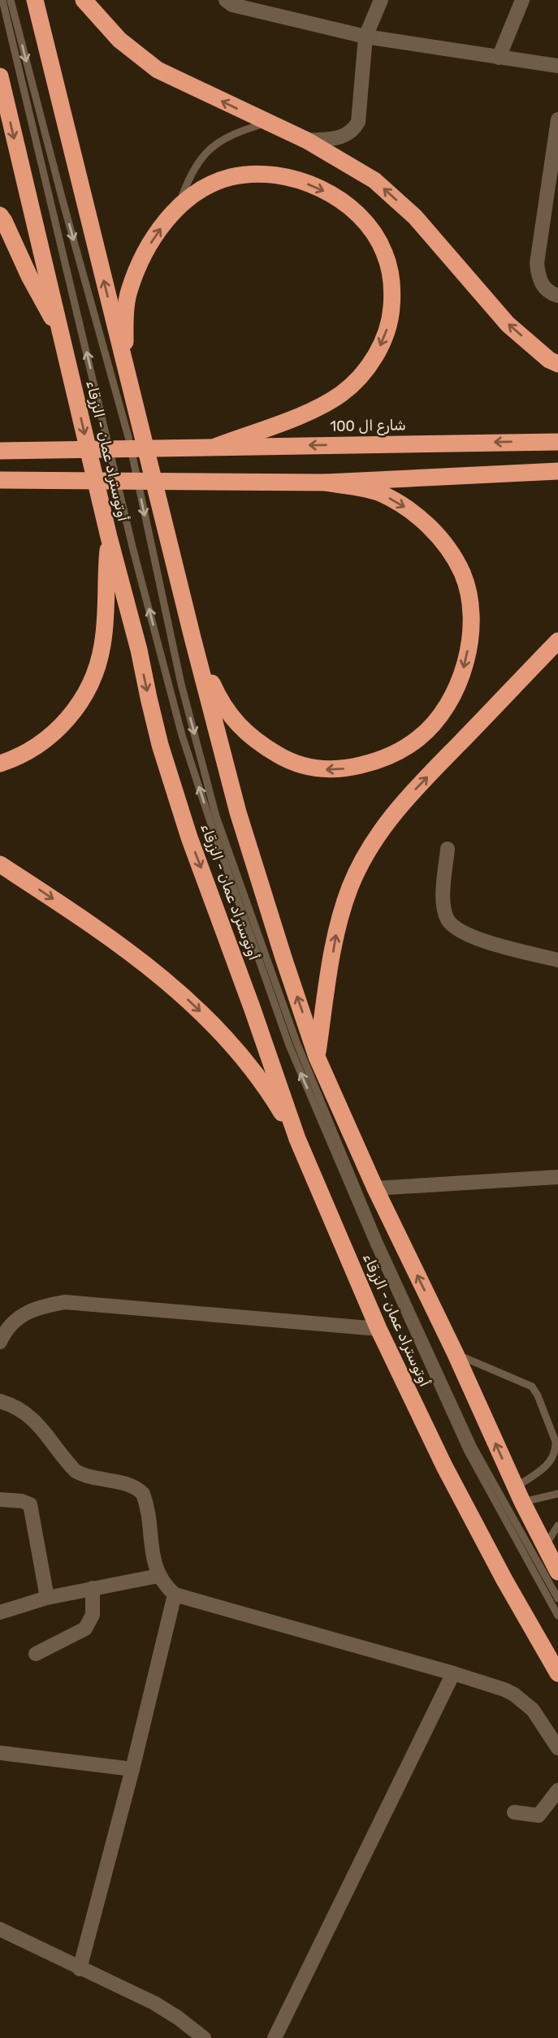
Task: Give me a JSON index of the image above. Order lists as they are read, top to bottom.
{
  "streets": {
    "highway": ["شارع ال 100", "أوتوستراد عمان - الزرقاء"]
  }
}
